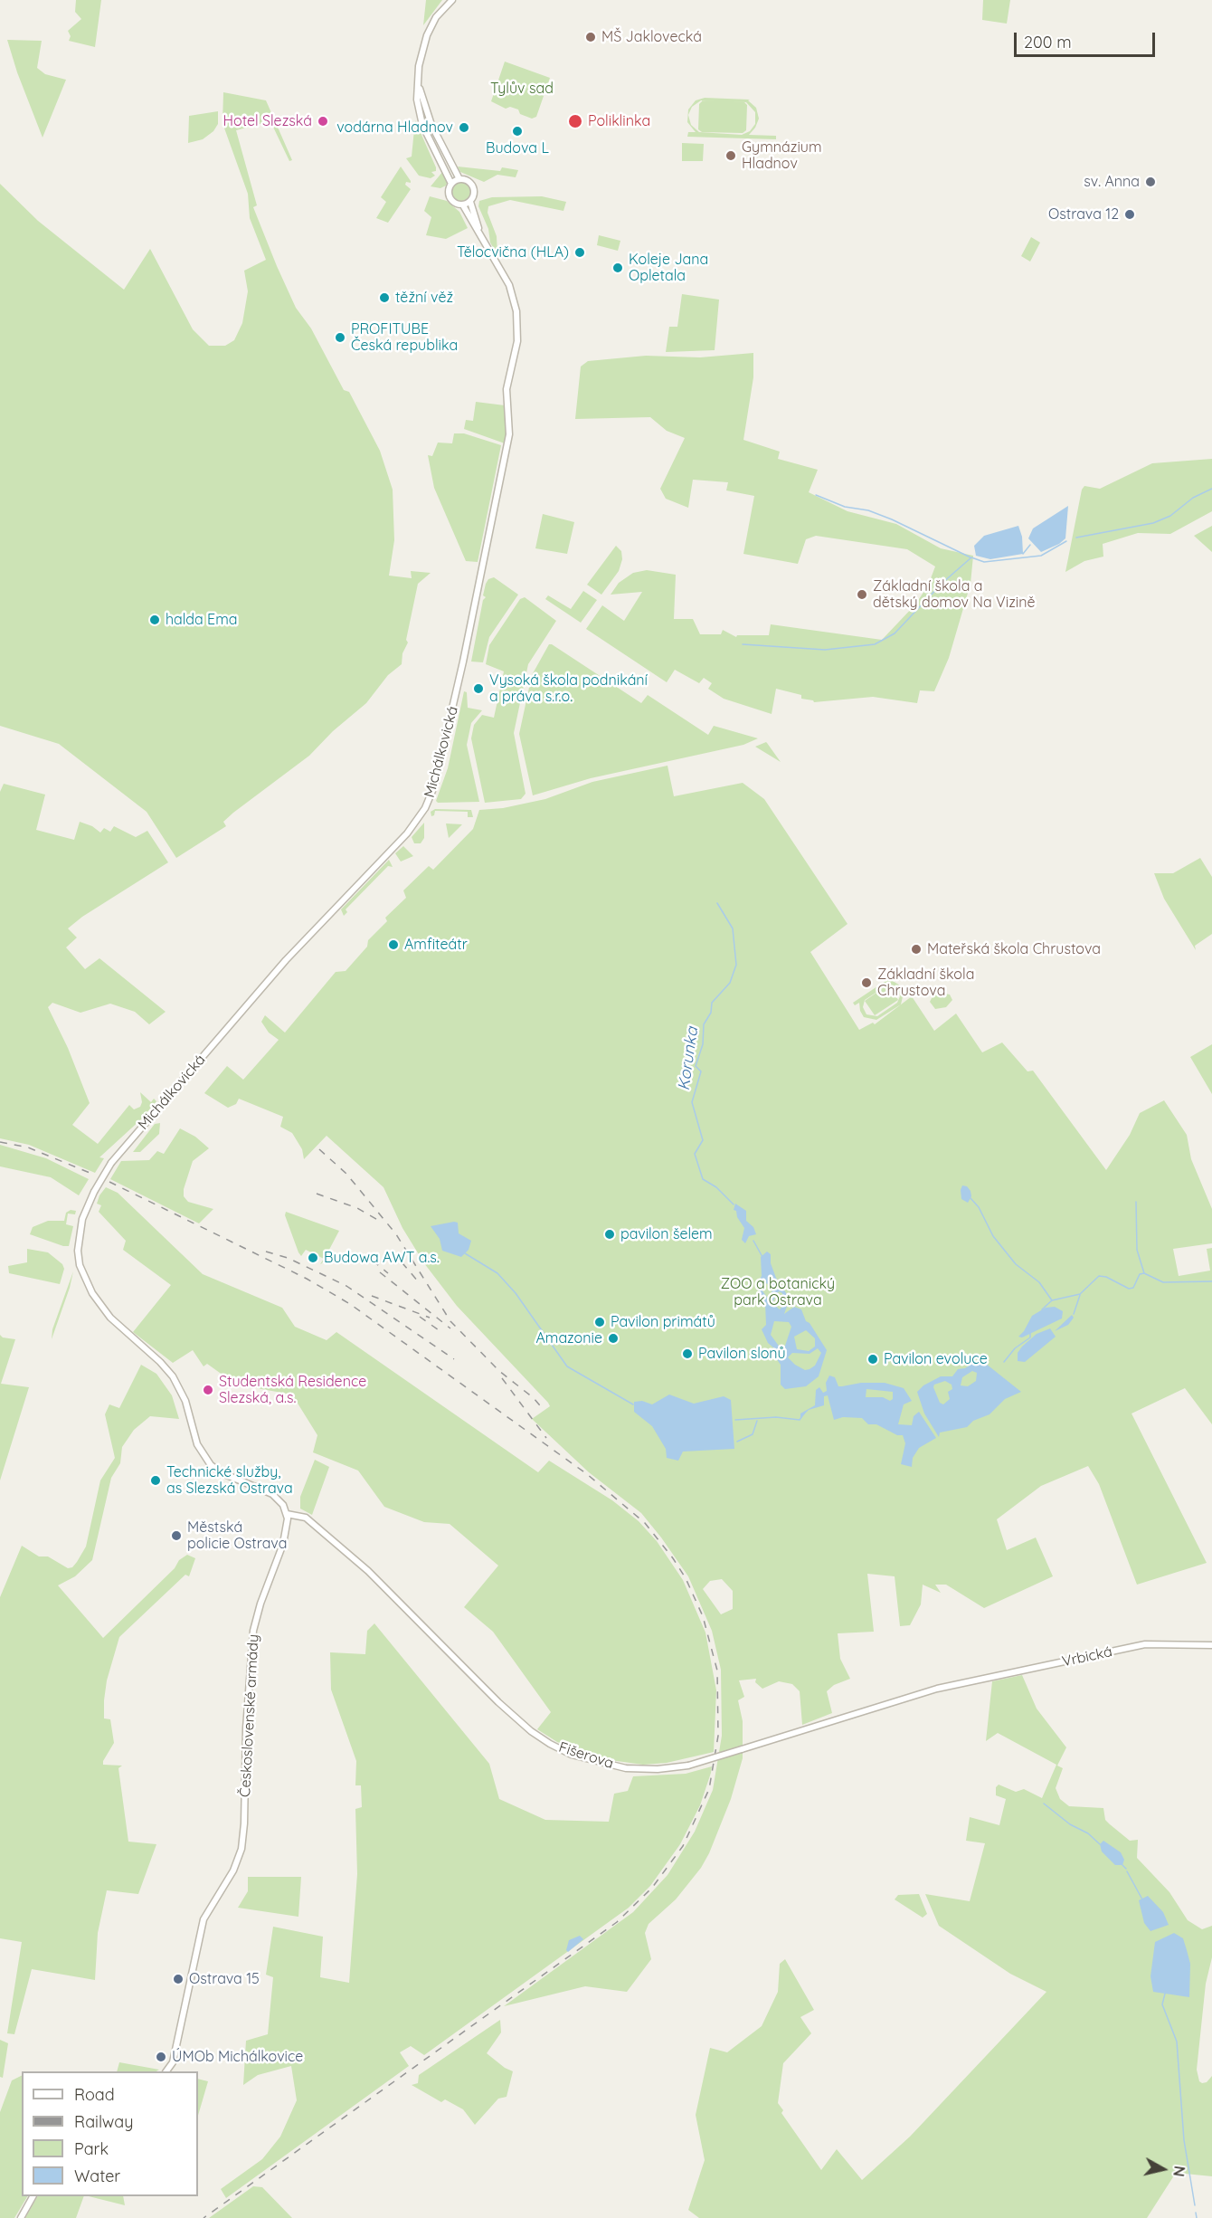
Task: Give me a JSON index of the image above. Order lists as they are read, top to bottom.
{
  "streets": {
    "street": [
      "Michálkovická",
      "Vrbická",
      "Československé armády",
      "Fišerova"
    ]
  },
  "crossings": [
    ["Michálkovická", "Československé armády"],
    ["Michálkovická", "Fišerova"],
    ["Vrbická", "Fišerova"],
    ["Československé armády", "Fišerova"]
  ],
  "water": ["Korunka"],
  "parks": ["Tylův sad", "ZOO a botanický park Ostrava"],
  "places": [
    "MŠ Jaklovecká",
    "Hotel Slezská",
    "Poliklinka",
    "vodárna Hladnov",
    "Budova L",
    "Gymnázium Hladnov",
    "sv. Anna",
    "Ostrava 12",
    "Tělocvična (HLA)",
    "Koleje Jana Opletala",
    "těžní věž",
    "PROFITUBE Česká republika",
    "Základní škola a dětský domov Na Vizině",
    "halda Ema",
    "Vysoká škola podnikání a práva s.r.o.",
    "Amfiteátr",
    "Mateřská škola Chrustova",
    "Základní škola Chrustova",
    "pavilon šelem",
    "Budowa AWT a.s.",
    "Pavilon primátů",
    "Amazonie",
    "Pavilon slonů",
    "Pavilon evoluce",
    "Studentská Residence Slezská, a.s.",
    "Technické služby, as Slezská Ostrava",
    "Městská policie Ostrava",
    "Ostrava 15",
    "ÚMOb Michálkovice"
  ],
  "legend": [
    "Road",
    "Railway",
    "Park",
    "Water"
  ],
  "scale_bar": "200 m",
  "north": "right"
}
